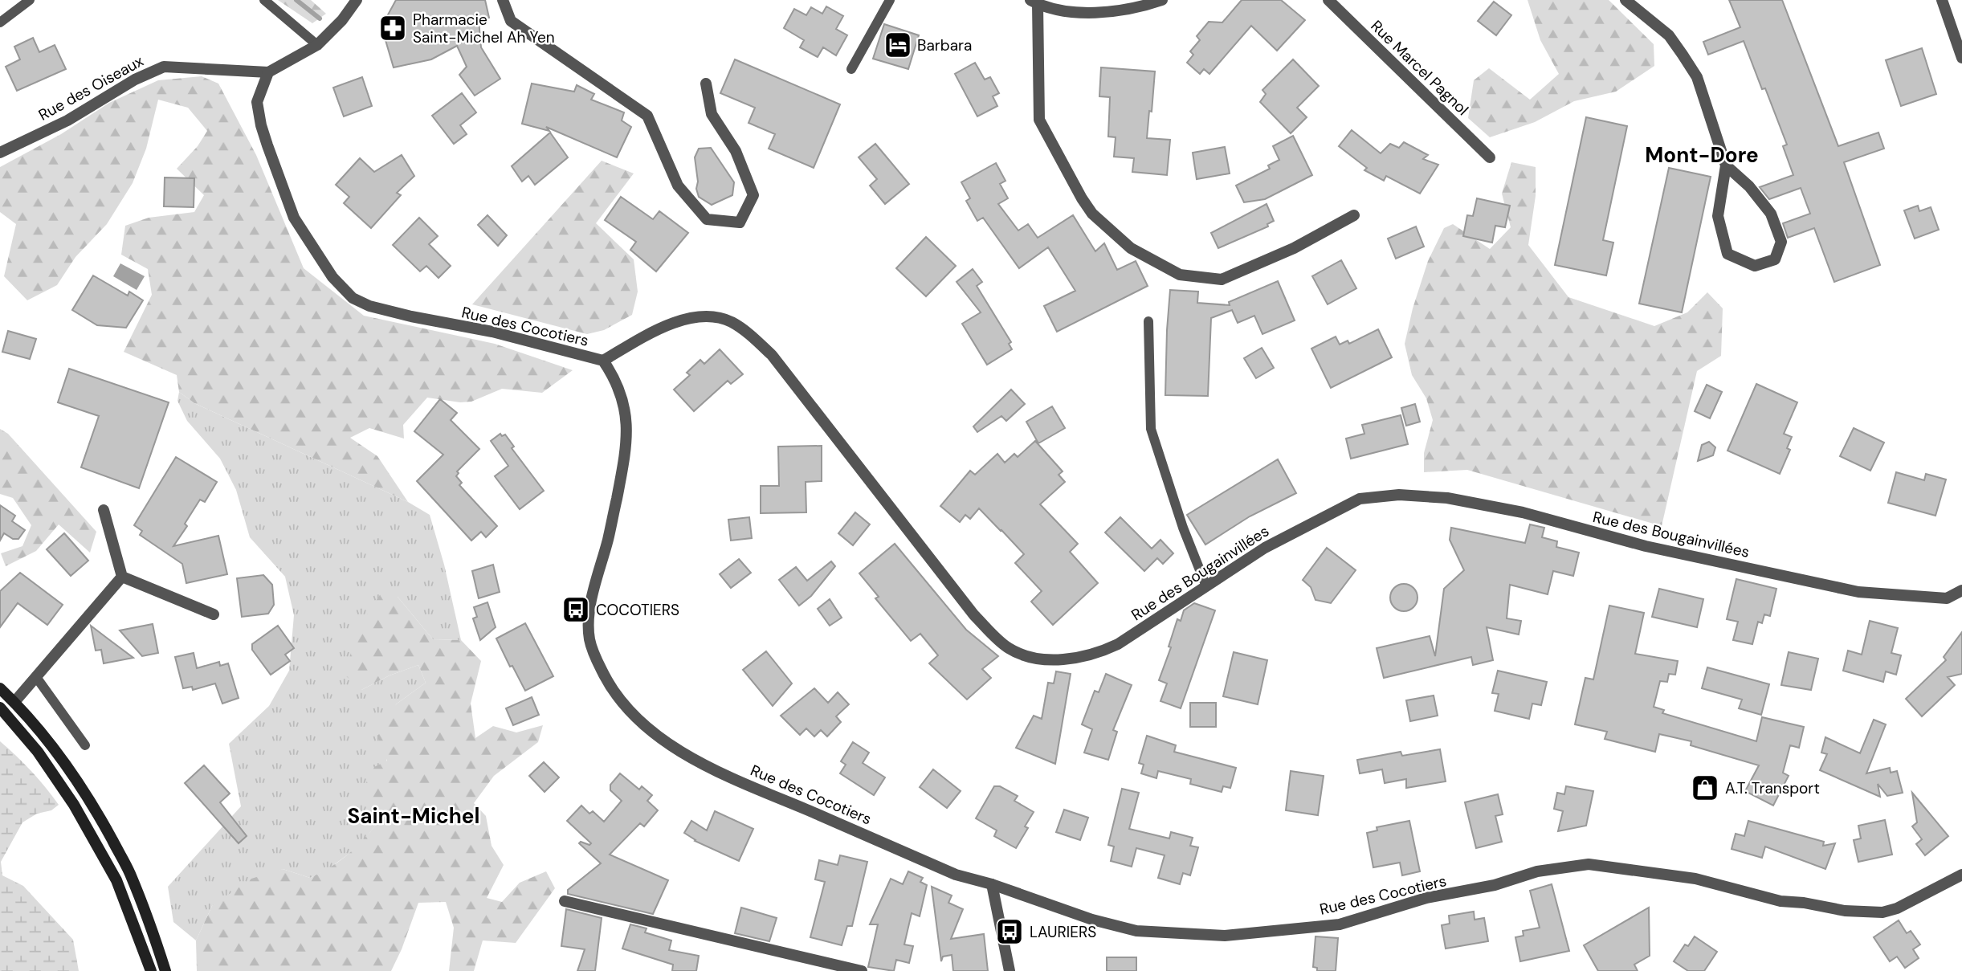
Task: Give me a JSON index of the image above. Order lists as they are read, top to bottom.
{
  "streets": {
    "street": [
      "Rue Marcel Pagnol",
      "Rue des Oiseaux",
      "Rue des Cocotiers",
      "Rue des Bougainvillées"
    ]
  },
  "crossings": [
    ["Rue des Oiseaux", "Rue des Cocotiers"],
    ["Rue des Cocotiers", "Rue des Bougainvillées"]
  ],
  "districts": ["Mont-Dore", "Saint-Michel"],
  "places": {
    "pharmacy": ["Pharmacie Saint-Michel Ah Yen"],
    "hotel": ["Barbara"],
    "bus stop": ["COCOTIERS", "LAURIERS"],
    "shop": ["A.T. Transport"]
  }
}
